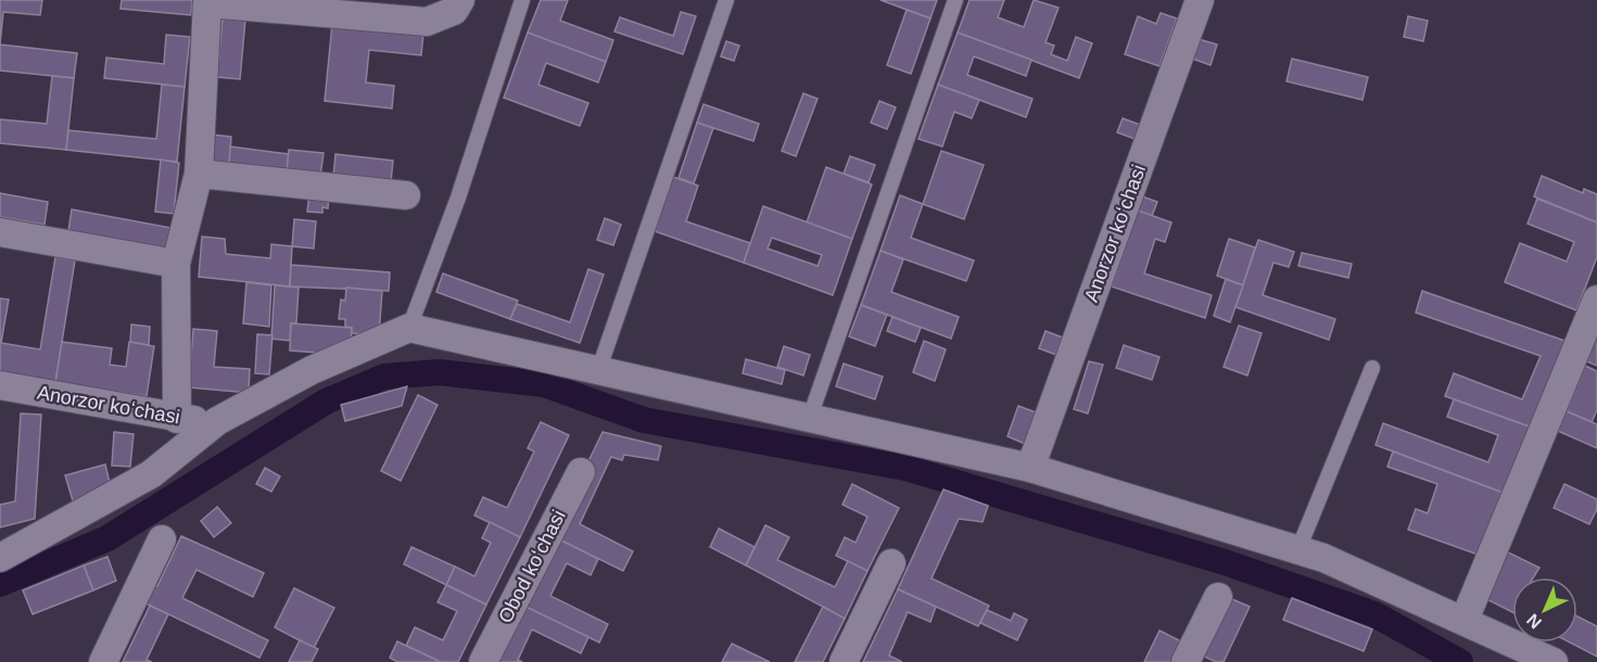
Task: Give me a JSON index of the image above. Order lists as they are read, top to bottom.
{
  "streets": {
    "street": ["Anorzor koʻchasi", "Obod koʻchasi"]
  },
  "north": "bottom left"
}
